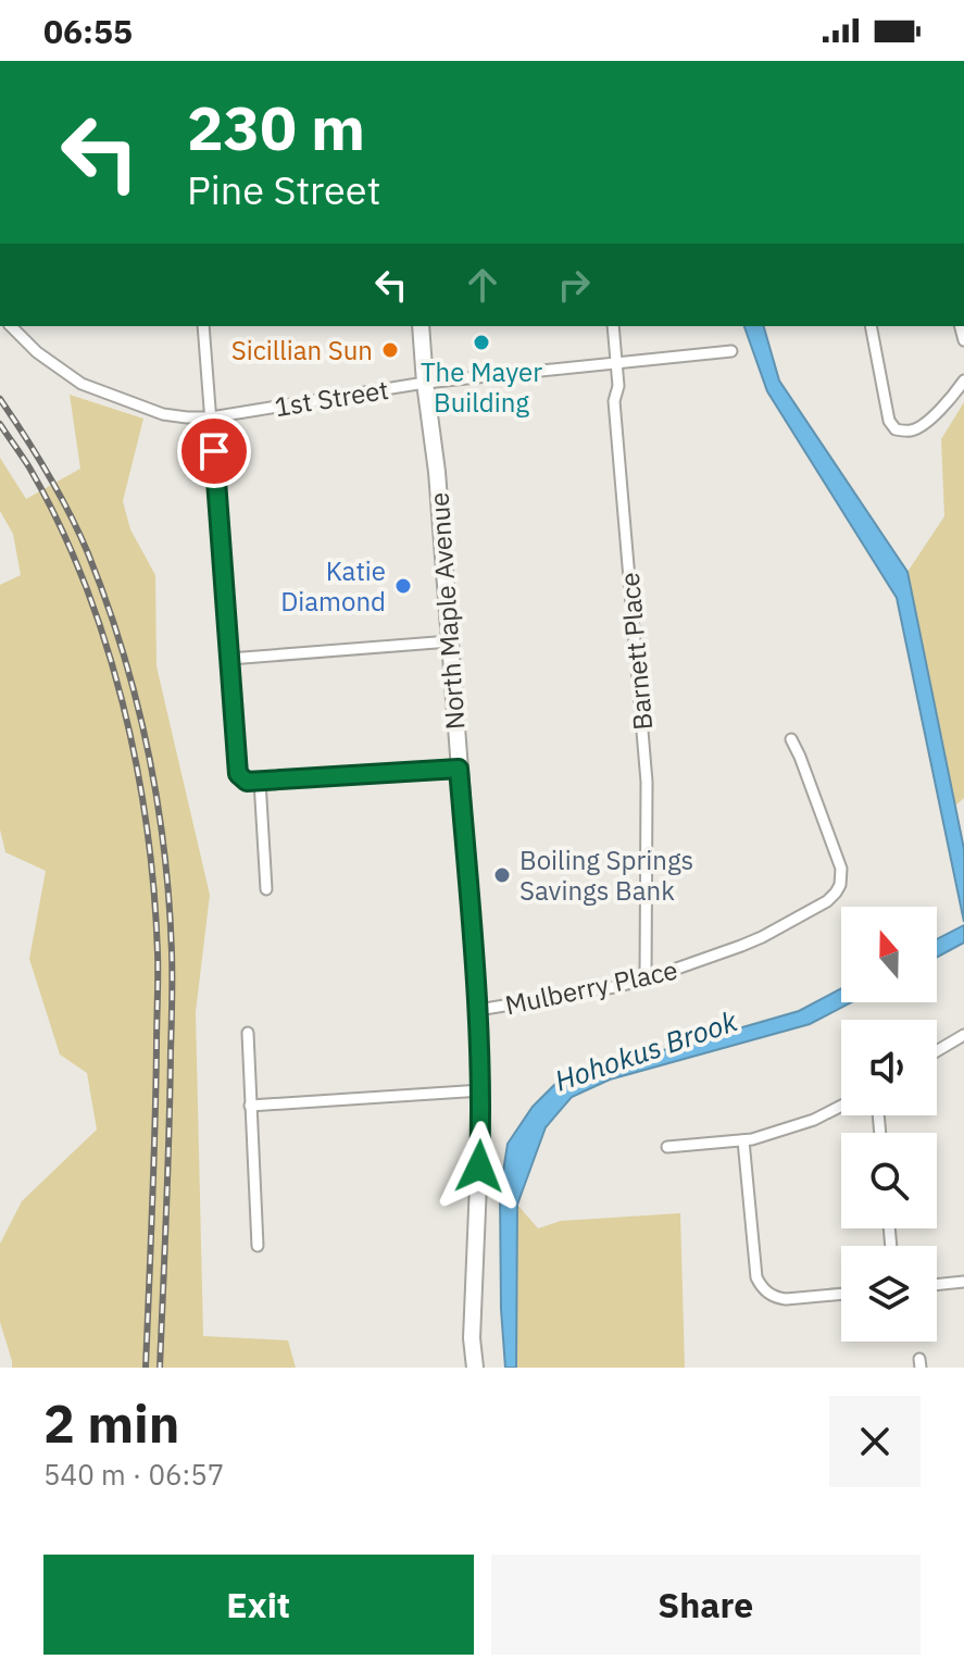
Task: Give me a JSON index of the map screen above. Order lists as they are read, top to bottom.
{
  "streets": {
    "main road": ["North Maple Avenue"],
    "street": ["1st Street", "Barnett Place", "Mulberry Place"]
  },
  "crossings": [
    ["1st Street", "North Maple Avenue"],
    ["1st Street", "Barnett Place"],
    ["North Maple Avenue", "Mulberry Place"],
    ["Barnett Place", "Mulberry Place"]
  ],
  "water": ["Hohokus Brook"],
  "places": [
    "The Mayer Building",
    "Sicillian Sun",
    "Katie Diamond",
    "Boiling Springs Savings Bank"
  ],
  "north": "top",
  "page": {
    "status": "06:55",
    "turn": ["230 m", "Pine Street"],
    "heading": ["2 min", "540 m · 06:57"],
    "buttons": ["Exit", "Share"]
  }
}
